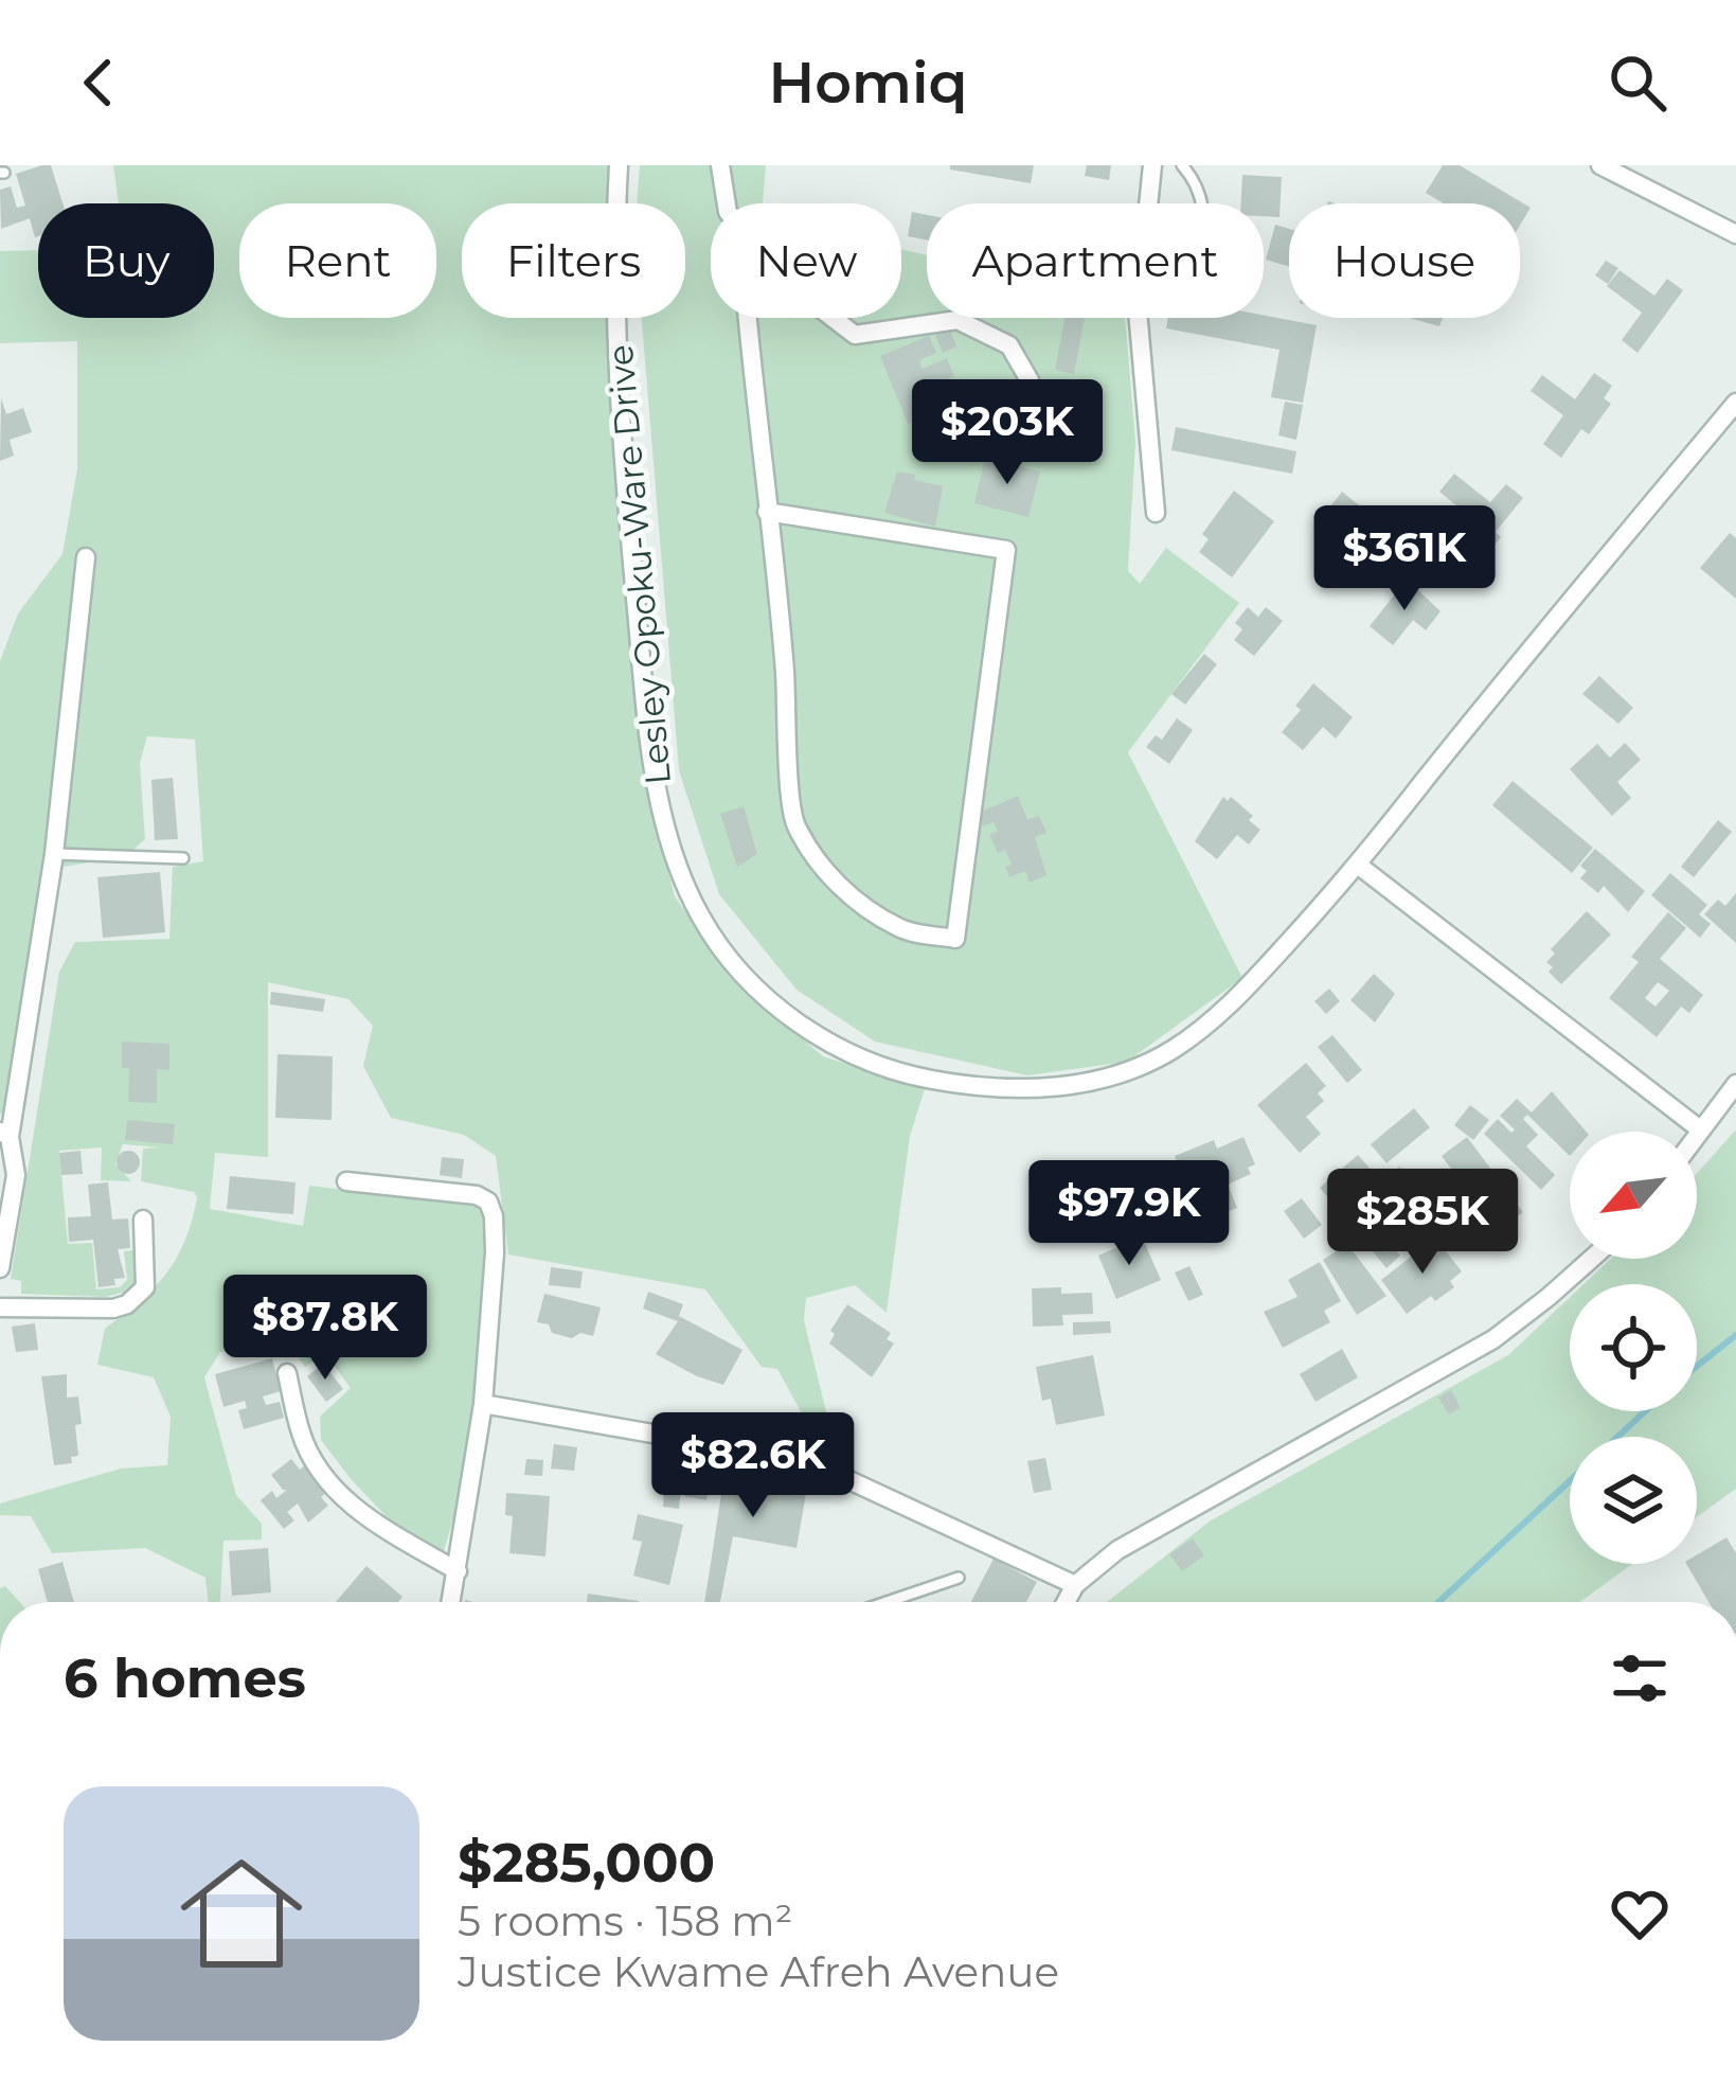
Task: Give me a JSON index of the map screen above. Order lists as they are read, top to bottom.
{
  "streets": {
    "street": ["Lesley Opoku-Ware Drive"]
  },
  "north": "bottom left",
  "page": {
    "header": "Homiq",
    "chip": [
      "Buy",
      "Rent",
      "Filters",
      "New",
      "Apartment",
      "House"
    ],
    "price": [
      "$203K",
      "$361K",
      "$97.9K",
      "$285K",
      "$87.8K",
      "$82.6K"
    ],
    "heading": "6 homes",
    "list": [
      {
        "name": "$285,000",
        "note": "5 rooms · 158 m² · Justice Kwame Afreh Avenue"
      }
    ]
  }
}
